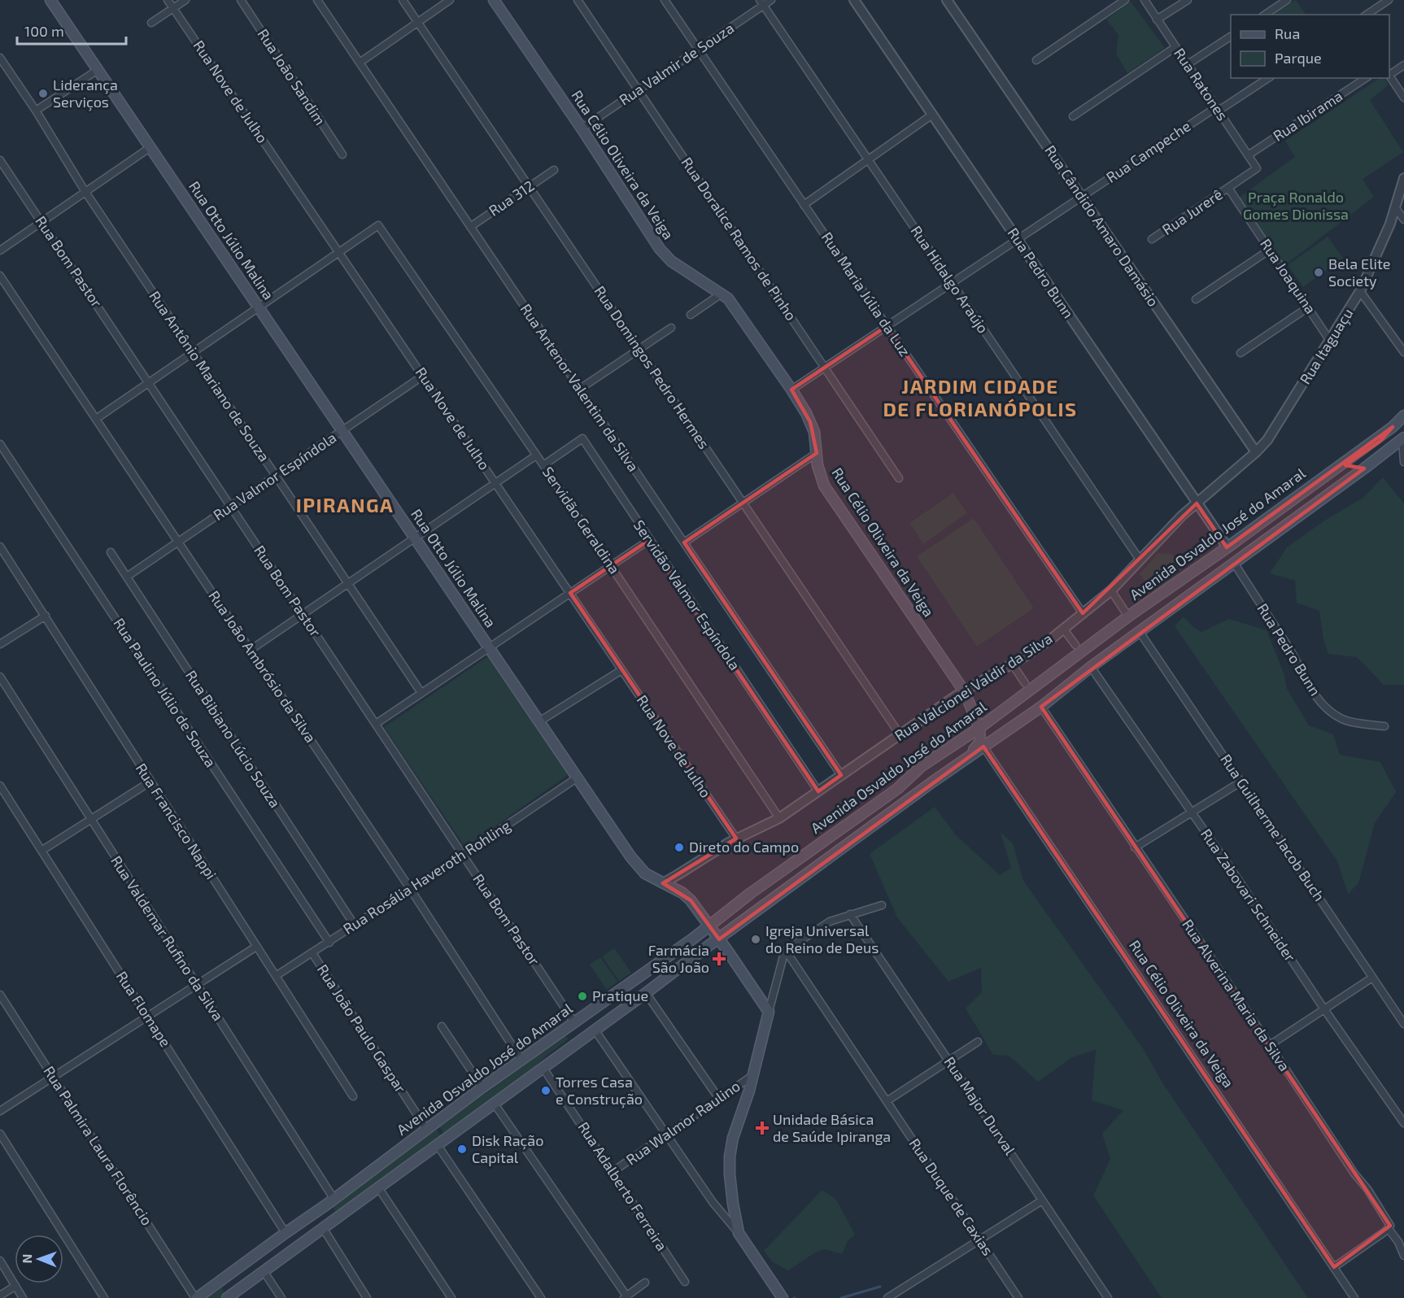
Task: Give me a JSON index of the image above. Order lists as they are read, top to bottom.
{
  "streets": {
    "main road": ["Rua Célio Oliveira da Veiga", "Rua Otto Júlio Malina", "Avenida Osvaldo José do Amaral"],
    "street": [
      "Rua Valmir de Souza",
      "Rua João Sandim",
      "Rua Ratones",
      "Rua Nove de Julho",
      "Rua Ibirama",
      "Rua Campeche",
      "Rua 312",
      "Rua Jurerê",
      "Rua Cândido Amaro Damásio",
      "Rua Doralice Ramos de Pinho",
      "Rua Bom Pastor",
      "Rua Pedro Bunn",
      "Rua Joaquina",
      "Rua Hidalgo Araújo",
      "Rua Maria Júlia da Luz",
      "Rua Itaguaçu",
      "Rua Domingos Pedro Hermes",
      "Rua Antônio Mariano de Souza",
      "Rua Antenor Valentim da Silva",
      "Rua Valmor Espíndola",
      "Servidão Geraldina",
      "Servidão Valmor Espíndola",
      "Rua João Ambrósio da Silva",
      "Rua Valcionei Valdir da Silva",
      "Rua Paulino Júlio de Souza",
      "Rua Bibiano Lúcio Souza",
      "Rua Francisco Nappi",
      "Rua Guilherme Jacob Buch",
      "Rua Rosália Haveroth Rohling",
      "Rua Zabovari Schneider",
      "Rua Valdemar Rufino da Silva",
      "Rua Alverina Maria da Silva",
      "Rua Flomape",
      "Rua João Paulo Gaspar",
      "Rua Major Durval",
      "Rua Walmor Raulino",
      "Rua Palmira Laura Florêncio",
      "Rua Adalberto Ferreira",
      "Rua Duque de Caxias"
    ]
  },
  "crossings": [
    ["Rua Valmir de Souza", "Rua Célio Oliveira da Veiga"],
    ["Rua Valmir de Souza", "Rua Doralice Ramos de Pinho"],
    ["Rua Valmir de Souza", "Rua Hidalgo Araújo"],
    ["Rua Valmir de Souza", "Rua Maria Júlia da Luz"],
    ["Rua Ratones", "Rua Ibirama"],
    ["Rua Ratones", "Rua Campeche"],
    ["Rua Ratones", "Rua Jurerê"],
    ["Rua Nove de Julho", "Rua Valmor Espíndola"],
    ["Rua Nove de Julho", "Servidão Geraldina"],
    ["Rua Nove de Julho", "Rua Valcionei Valdir da Silva"],
    ["Rua Campeche", "Rua Célio Oliveira da Veiga"],
    ["Rua Campeche", "Rua Cândido Amaro Damásio"],
    ["Rua Campeche", "Rua Doralice Ramos de Pinho"],
    ["Rua Campeche", "Rua Pedro Bunn"],
    ["Rua Campeche", "Rua Hidalgo Araújo"],
    ["Rua Campeche", "Rua Maria Júlia da Luz"],
    ["Rua Célio Oliveira da Veiga", "Avenida Osvaldo José do Amaral"],
    ["Rua Célio Oliveira da Veiga", "Rua Valcionei Valdir da Silva"],
    ["Rua 312", "Rua Domingos Pedro Hermes"],
    ["Rua 312", "Rua Antenor Valentim da Silva"],
    ["Rua Jurerê", "Rua Joaquina"],
    ["Rua Cândido Amaro Damásio", "Rua Itaguaçu"],
    ["Rua Cândido Amaro Damásio", "Rua Valcionei Valdir da Silva"],
    ["Rua Otto Júlio Malina", "Rua Valmor Espíndola"],
    ["Rua Otto Júlio Malina", "Avenida Osvaldo José do Amaral"],
    ["Rua Otto Júlio Malina", "Rua Valcionei Valdir da Silva"],
    ["Rua Otto Júlio Malina", "Rua Rosália Haveroth Rohling"],
    ["Rua Bom Pastor", "Rua Valmor Espíndola"],
    ["Rua Bom Pastor", "Avenida Osvaldo José do Amaral"],
    ["Rua Bom Pastor", "Rua Rosália Haveroth Rohling"],
    ["Rua Pedro Bunn", "Avenida Osvaldo José do Amaral"],
    ["Rua Pedro Bunn", "Rua Valcionei Valdir da Silva"],
    ["Rua Joaquina", "Rua Itaguaçu"],
    ["Rua Hidalgo Araújo", "Rua Valcionei Valdir da Silva"],
    ["Rua Maria Júlia da Luz", "Rua Valcionei Valdir da Silva"],
    ["Rua Itaguaçu", "Rua Valcionei Valdir da Silva"],
    ["Rua Domingos Pedro Hermes", "Rua Valcionei Valdir da Silva"],
    ["Rua Antônio Mariano de Souza", "Rua Valmor Espíndola"],
    ["Rua Antenor Valentim da Silva", "Rua Valcionei Valdir da Silva"],
    ["Rua Valmor Espíndola", "Rua João Ambrósio da Silva"],
    ["Rua Valmor Espíndola", "Rua Bibiano Lúcio Souza"],
    ["Servidão Geraldina", "Servidão Valmor Espíndola"],
    ["Servidão Geraldina", "Rua Valcionei Valdir da Silva"],
    ["Avenida Osvaldo José do Amaral", "Rua João Ambrósio da Silva"],
    ["Avenida Osvaldo José do Amaral", "Rua Valdemar Rufino da Silva"],
    ["Avenida Osvaldo José do Amaral", "Rua Flomape"],
    ["Avenida Osvaldo José do Amaral", "Rua João Paulo Gaspar"],
    ["Avenida Osvaldo José do Amaral", "Rua Palmira Laura Florêncio"],
    ["Servidão Valmor Espíndola", "Rua Valcionei Valdir da Silva"],
    ["Rua João Ambrósio da Silva", "Rua Rosália Haveroth Rohling"],
    ["Rua Paulino Júlio de Souza", "Rua Rosália Haveroth Rohling"],
    ["Rua Bibiano Lúcio Souza", "Rua Rosália Haveroth Rohling"],
    ["Rua Francisco Nappi", "Rua Rosália Haveroth Rohling"],
    ["Rua Rosália Haveroth Rohling", "Rua João Paulo Gaspar"],
    ["Rua Walmor Raulino", "Rua Adalberto Ferreira"]
  ],
  "districts": ["JARDIM CIDADE DE FLORIANÓPOLIS", "IPIRANGA"],
  "parks": ["Praça Ronaldo Gomes Dionissa"],
  "places": {
    "other": [
      "Liderança Serviços",
      "Bela Elite Society",
      "Direto do Campo",
      "Igreja Universal do Reino de Deus",
      "Pratique",
      "Torres Casa e Construção",
      "Disk Ração Capital"
    ],
    "health": ["Farmácia São João", "Unidade Básica de Saúde Ipiranga"]
  },
  "legend": ["Rua", "Parque"],
  "scale_bar": "100 m",
  "north": "left"
}
